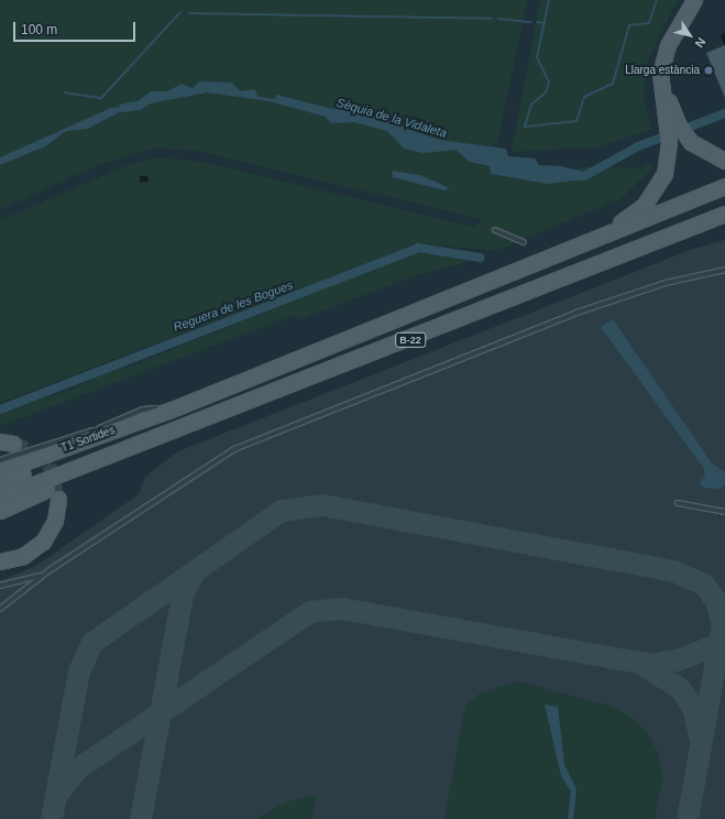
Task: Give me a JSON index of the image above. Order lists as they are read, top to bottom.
{
  "streets": {
    "main road": ["B-22", "T1 Sortides"]
  },
  "crossings": [
    ["B-22", "T1 Sortides"]
  ],
  "water": ["Sèquia de la Vidaleta", "Reguera de les Bogues"],
  "places": ["Llarga estància"],
  "scale_bar": "100 m",
  "north": "bottom right"
}
